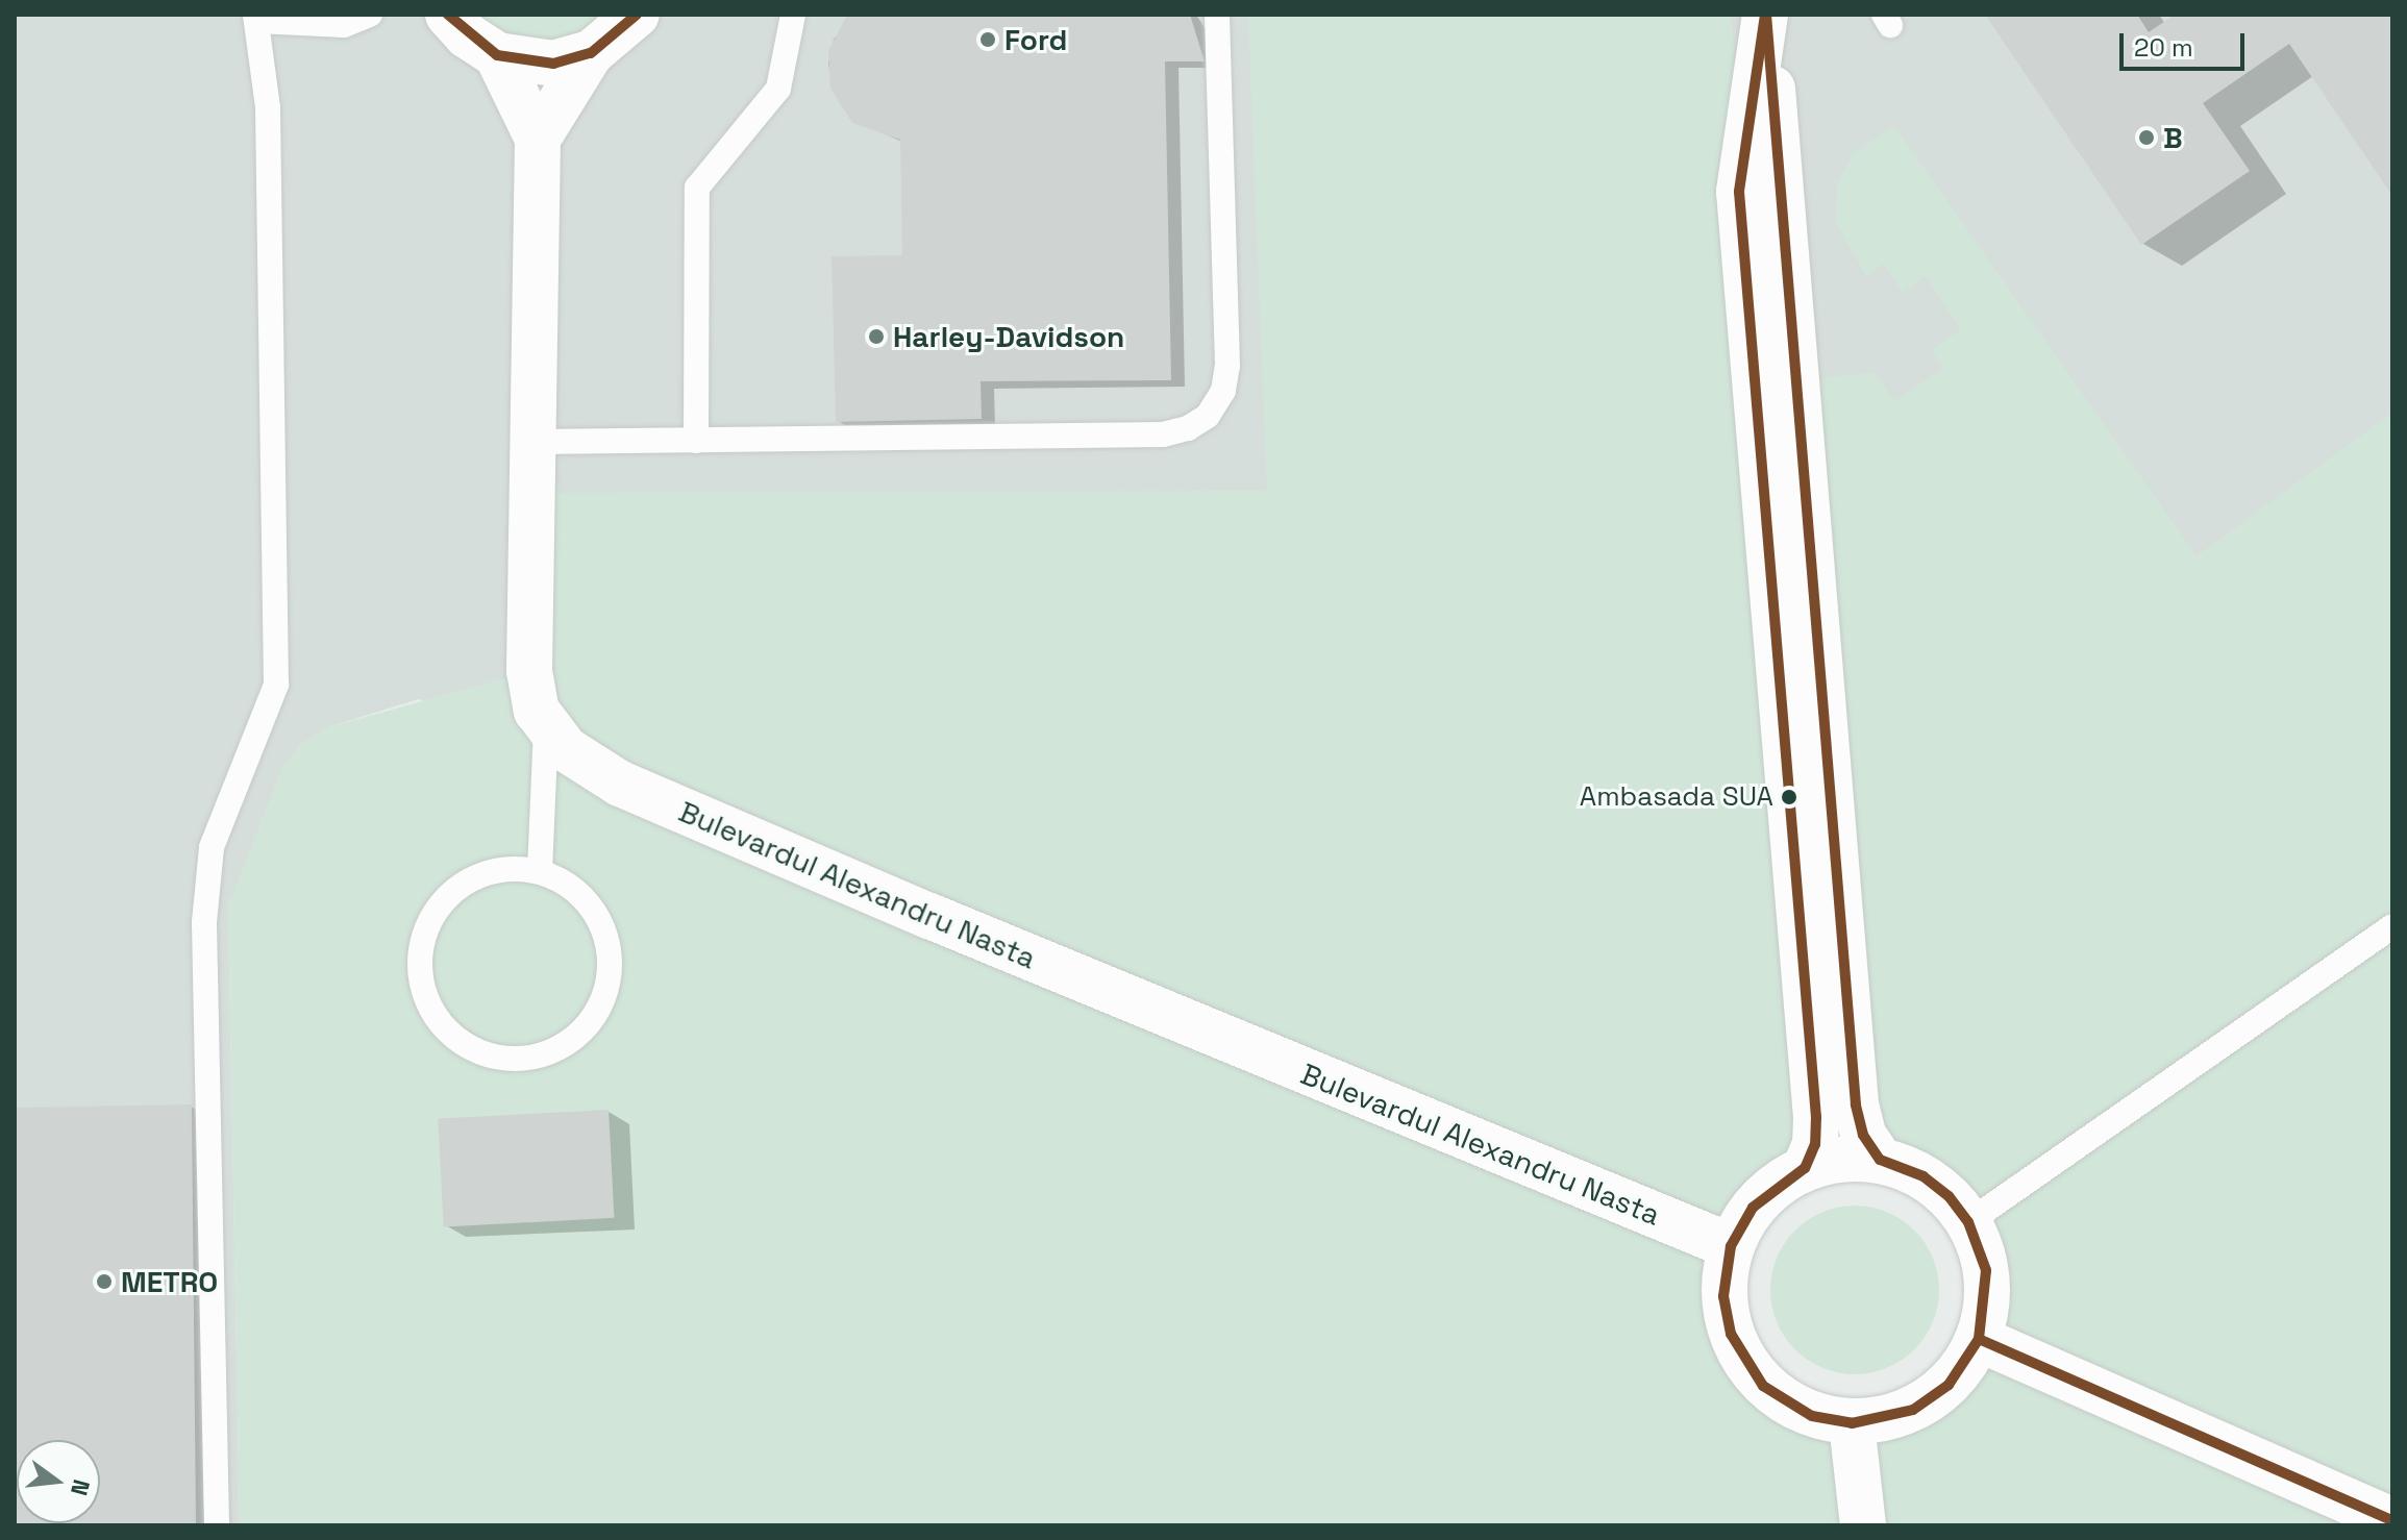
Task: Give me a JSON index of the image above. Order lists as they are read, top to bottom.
{
  "streets": {
    "street": ["Bulevardul Alexandru Nasta"]
  },
  "places": [
    "Ford",
    "B",
    "Harley-Davidson",
    "Ambasada SUA",
    "METRO"
  ],
  "scale_bar": "20 m",
  "north": "right"
}
